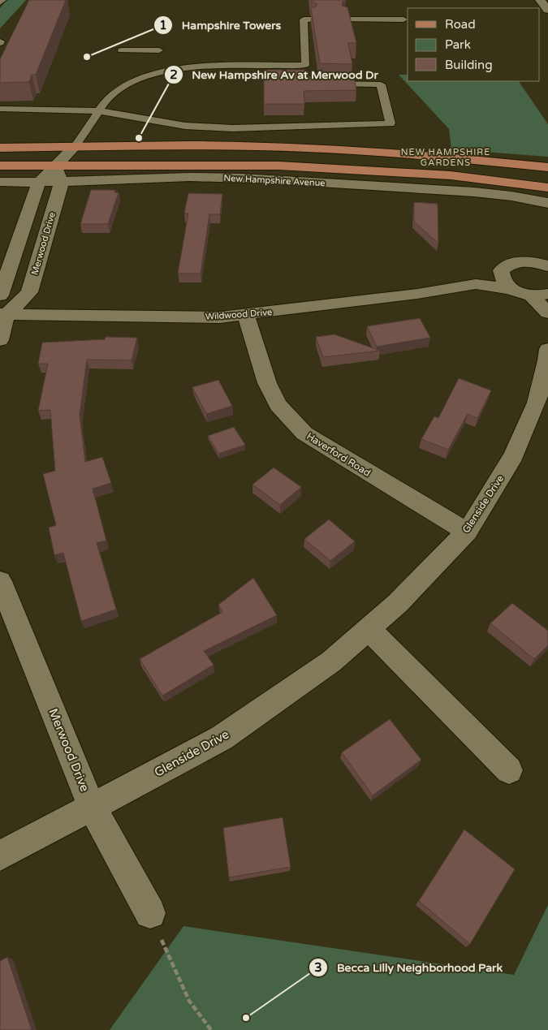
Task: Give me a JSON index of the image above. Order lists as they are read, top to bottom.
{
  "streets": {
    "main road": ["New Hampshire Avenue"],
    "street": [
      "Merwood Drive",
      "Wildwood Drive",
      "Haverford Road",
      "Glenside Drive"
    ]
  },
  "crossings": [
    ["New Hampshire Avenue", "Merwood Drive"],
    ["Merwood Drive", "Wildwood Drive"],
    ["Merwood Drive", "Glenside Drive"],
    ["Wildwood Drive", "Haverford Road"],
    ["Haverford Road", "Glenside Drive"]
  ],
  "districts": ["NEW HAMPSHIRE GARDENS"],
  "places": ["Hampshire Towers", "New Hampshire Av at Merwood Dr", "Becca Lilly Neighborhood Park"],
  "legend": ["Road", "Park", "Building"]
}
